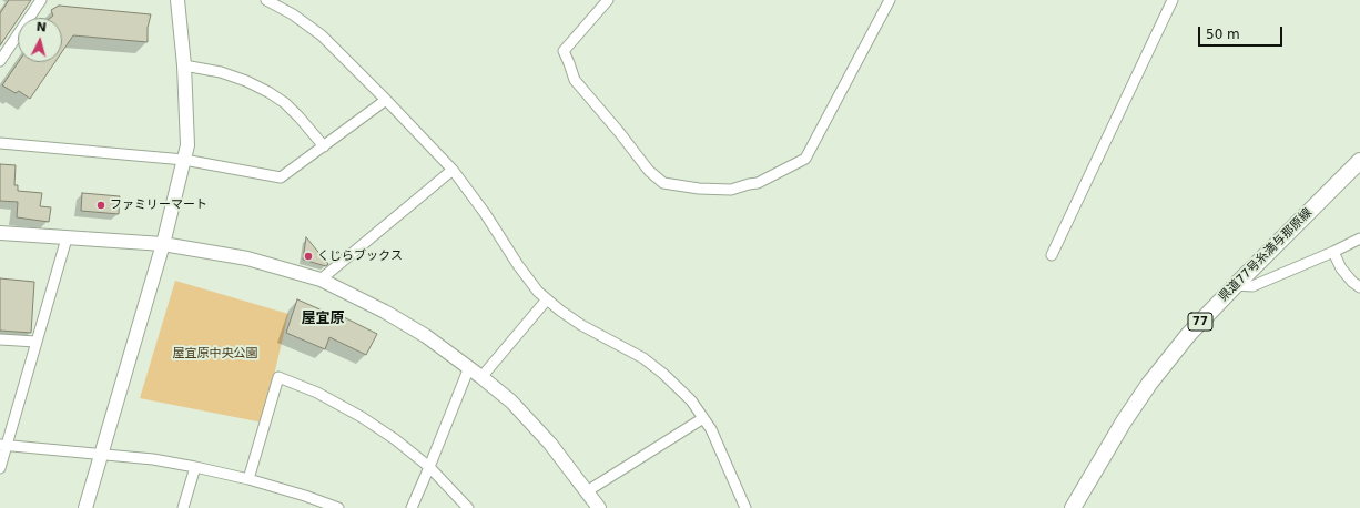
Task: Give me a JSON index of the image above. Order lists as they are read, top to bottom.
{
  "streets": {
    "main road": ["県道77号糸満与那原線", "77"]
  },
  "districts": ["屋宜原"],
  "parks": ["屋宜原中央公園"],
  "places": ["ファミリーマート", "くじらブックス"],
  "scale_bar": "50 m",
  "north": "top"
}
